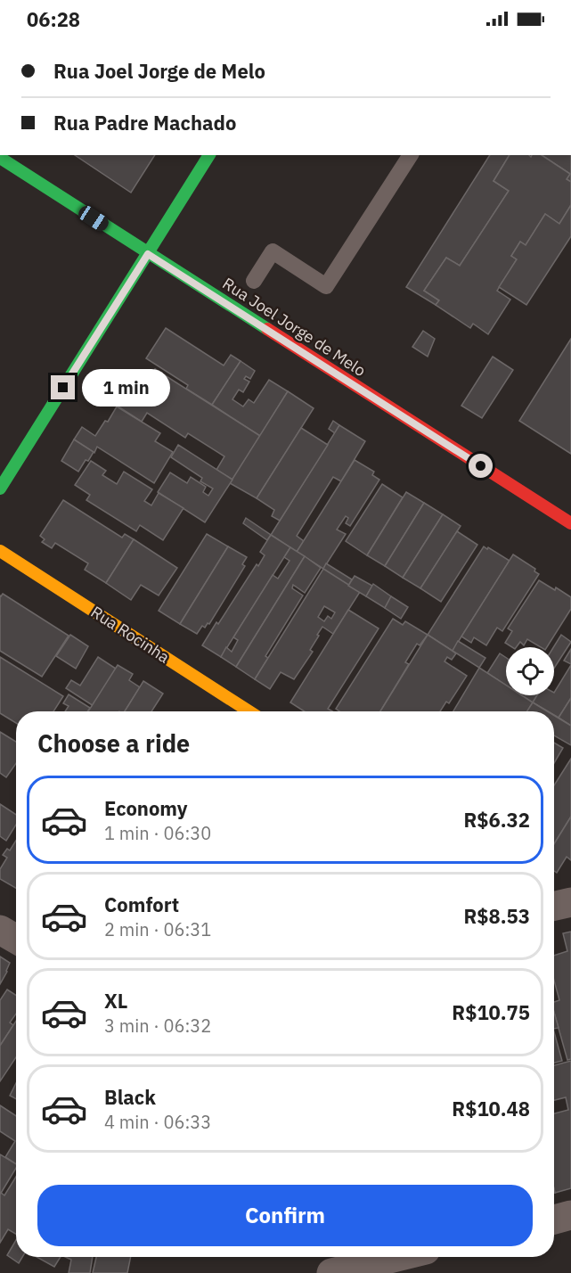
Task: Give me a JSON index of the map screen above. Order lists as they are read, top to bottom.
{
  "streets": {
    "street": ["Rua Joel Jorge de Melo", "Rua Rocinha"]
  },
  "page": {
    "status": "06:28",
    "banner": ["Rua Joel Jorge de Melo", "Rua Padre Machado"],
    "bubble": "1 min",
    "heading": "Choose a ride",
    "list": [
      {
        "name": "Economy",
        "note": "1 min · 06:30",
        "value": "R$6.32"
      },
      {
        "name": "Comfort",
        "note": "2 min · 06:31",
        "value": "R$8.53"
      },
      {
        "name": "XL",
        "note": "3 min · 06:32",
        "value": "R$10.75"
      },
      {
        "name": "Black",
        "note": "4 min · 06:33",
        "value": "R$10.48"
      }
    ],
    "buttons": "Confirm"
  }
}
